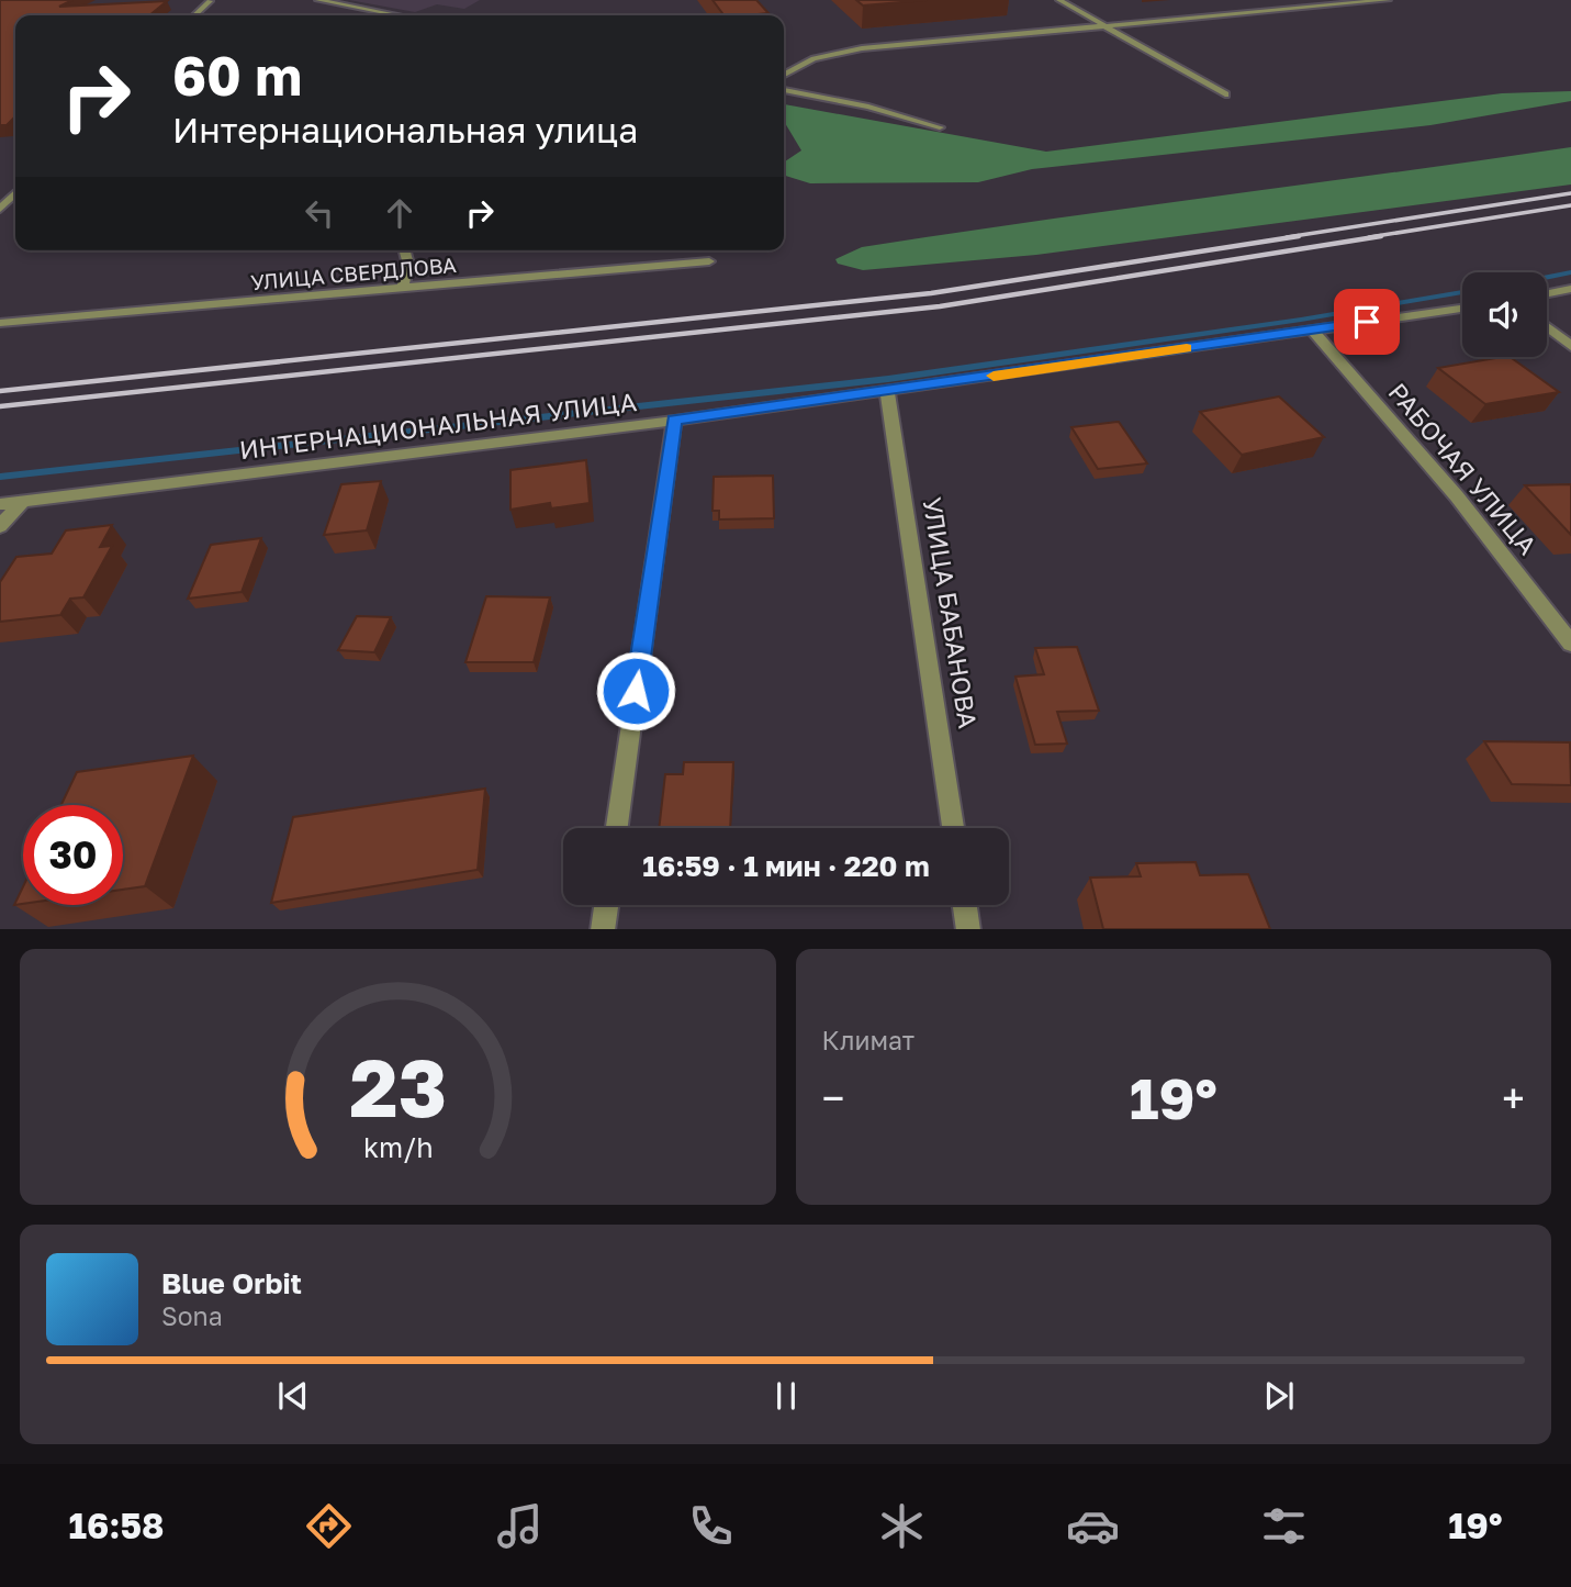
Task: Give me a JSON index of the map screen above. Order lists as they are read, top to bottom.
{
  "streets": {
    "street": [
      "УЛИЦА СВЕРДЛОВА",
      "ИНТЕРНАЦИОНАЛЬНАЯ УЛИЦА",
      "РАБОЧАЯ УЛИЦА",
      "УЛИЦА БАБАНОВА"
    ]
  },
  "crossings": [
    ["ИНТЕРНАЦИОНАЛЬНАЯ УЛИЦА", "РАБОЧАЯ УЛИЦА"],
    ["ИНТЕРНАЦИОНАЛЬНАЯ УЛИЦА", "УЛИЦА БАБАНОВА"]
  ],
  "page": {
    "turn": ["60 m", "Интернациональная улица"],
    "limit": "30",
    "trip": "16:59 · 1 мин · 220 m",
    "tile": "Климат",
    "heat": ["−", "19°", "+"],
    "song": ["Blue Orbit", "Sona"],
    "tabs": ["16:58", "19°"],
    "gauge": ["23", "km/h"]
  }
}
